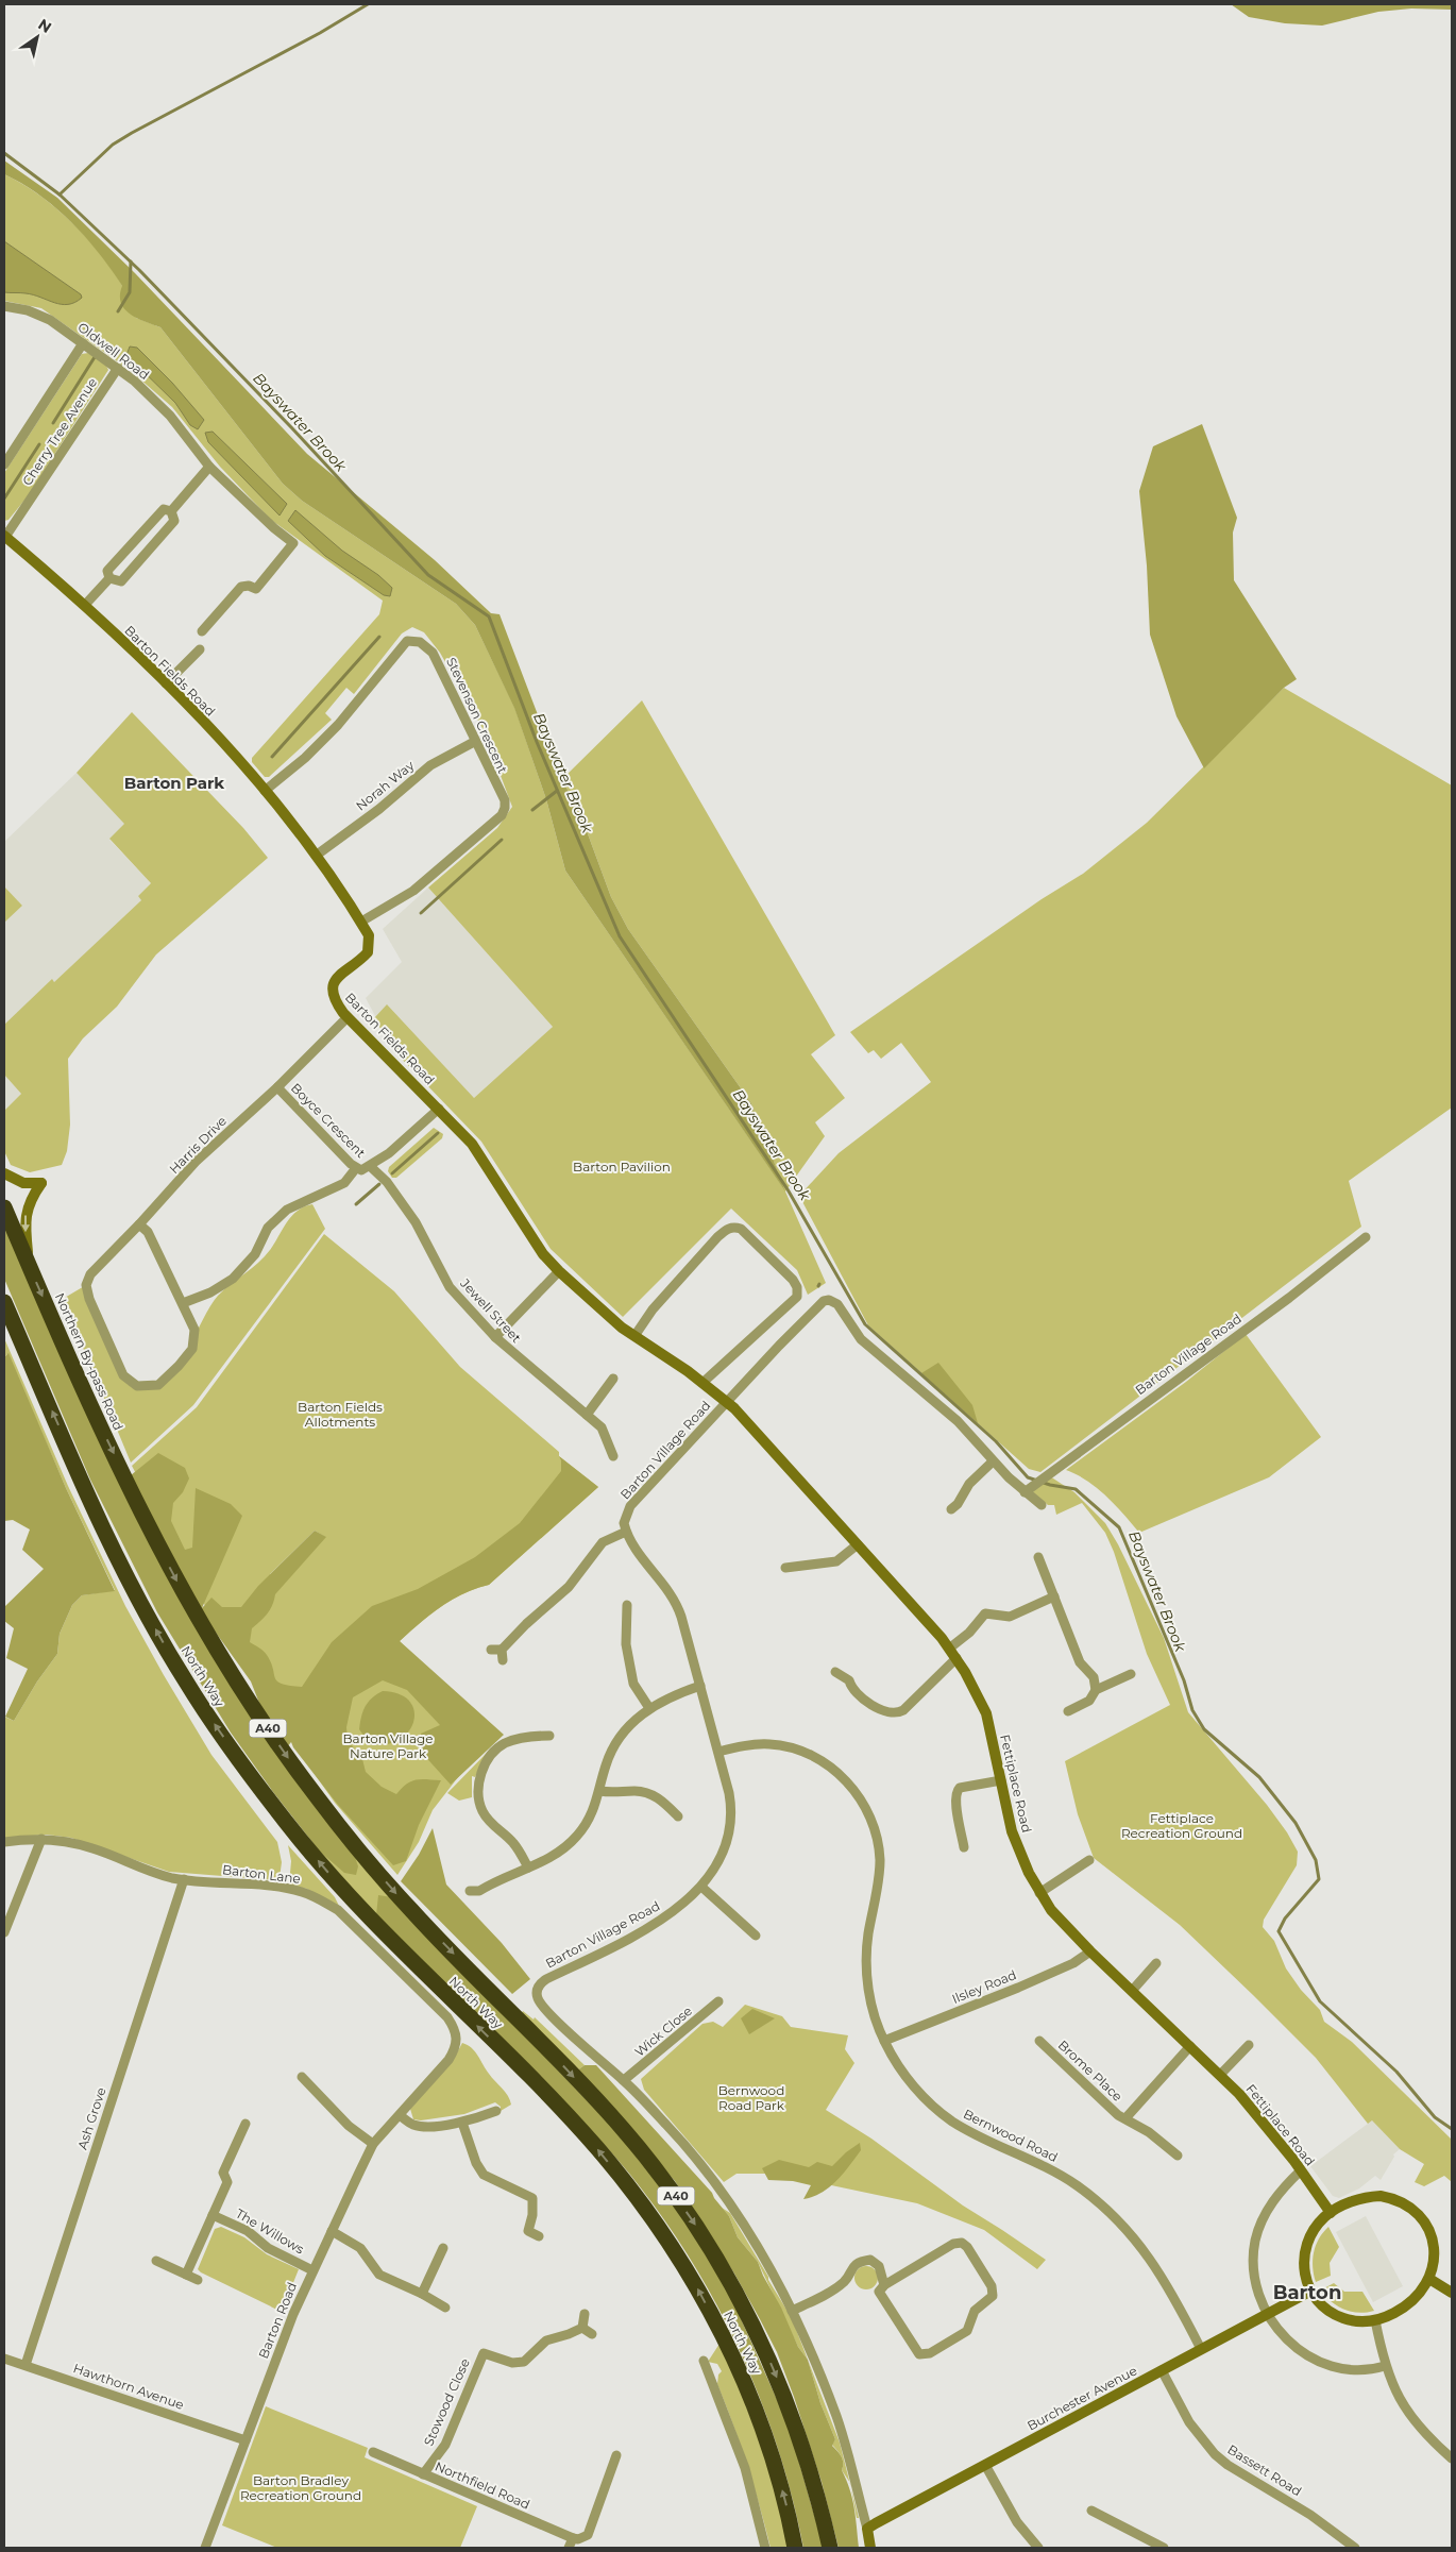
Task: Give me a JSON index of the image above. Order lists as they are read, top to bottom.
{
  "streets": {
    "highway": ["Northern By-pass Road", "North Way", "A40"],
    "street": [
      "Oldwell Road",
      "Cherry Tree Avenue",
      "Barton Fields Road",
      "Stevenson Crescent",
      "Norah Way",
      "Boyce Crescent",
      "Harris Drive",
      "Jewell Street",
      "Barton Village Road",
      "Fettiplace Road",
      "Barton Lane",
      "Ilsley Road",
      "Wick Close",
      "Brome Place",
      "Ash Grove",
      "Bernwood Road",
      "The Willows",
      "Barton Road",
      "Hawthorn Avenue",
      "Burchester Avenue",
      "Stowood Close",
      "Bassett Road",
      "Northfield Road"
    ]
  },
  "crossings": [
    ["Oldwell Road", "Cherry Tree Avenue"],
    ["Cherry Tree Avenue", "Barton Fields Road"],
    ["Barton Fields Road", "Stevenson Crescent"],
    ["Barton Fields Road", "Norah Way"],
    ["Barton Fields Road", "Boyce Crescent"],
    ["Barton Fields Road", "Barton Village Road"],
    ["Barton Fields Road", "Fettiplace Road"],
    ["Stevenson Crescent", "Norah Way"],
    ["Boyce Crescent", "Harris Drive"],
    ["Boyce Crescent", "Jewell Street"],
    ["Barton Village Road", "Fettiplace Road"],
    ["Barton Village Road", "Wick Close"],
    ["Barton Village Road", "Bernwood Road"],
    ["Northern By-pass Road", "North Way"],
    ["Fettiplace Road", "Ilsley Road"],
    ["Fettiplace Road", "Brome Place"],
    ["Fettiplace Road", "Burchester Avenue"],
    ["Barton Lane", "Ash Grove"],
    ["Barton Lane", "Barton Road"],
    ["Ilsley Road", "Bernwood Road"],
    ["Ash Grove", "Hawthorn Avenue"],
    ["Bernwood Road", "Burchester Avenue"],
    ["The Willows", "Barton Road"],
    ["Barton Road", "Hawthorn Avenue"],
    ["Burchester Avenue", "Bassett Road"],
    ["Stowood Close", "Northfield Road"]
  ],
  "one_way": ["Northern By-pass Road"],
  "districts": ["Barton Park", "Barton"],
  "water": ["Bayswater Brook"],
  "parks": [
    "Barton Pavilion",
    "Barton Fields Allotments",
    "Barton Village Nature Park",
    "Fettiplace Recreation Ground",
    "Bernwood Road Park",
    "Barton Bradley Recreation Ground"
  ],
  "north": "top right"
}
